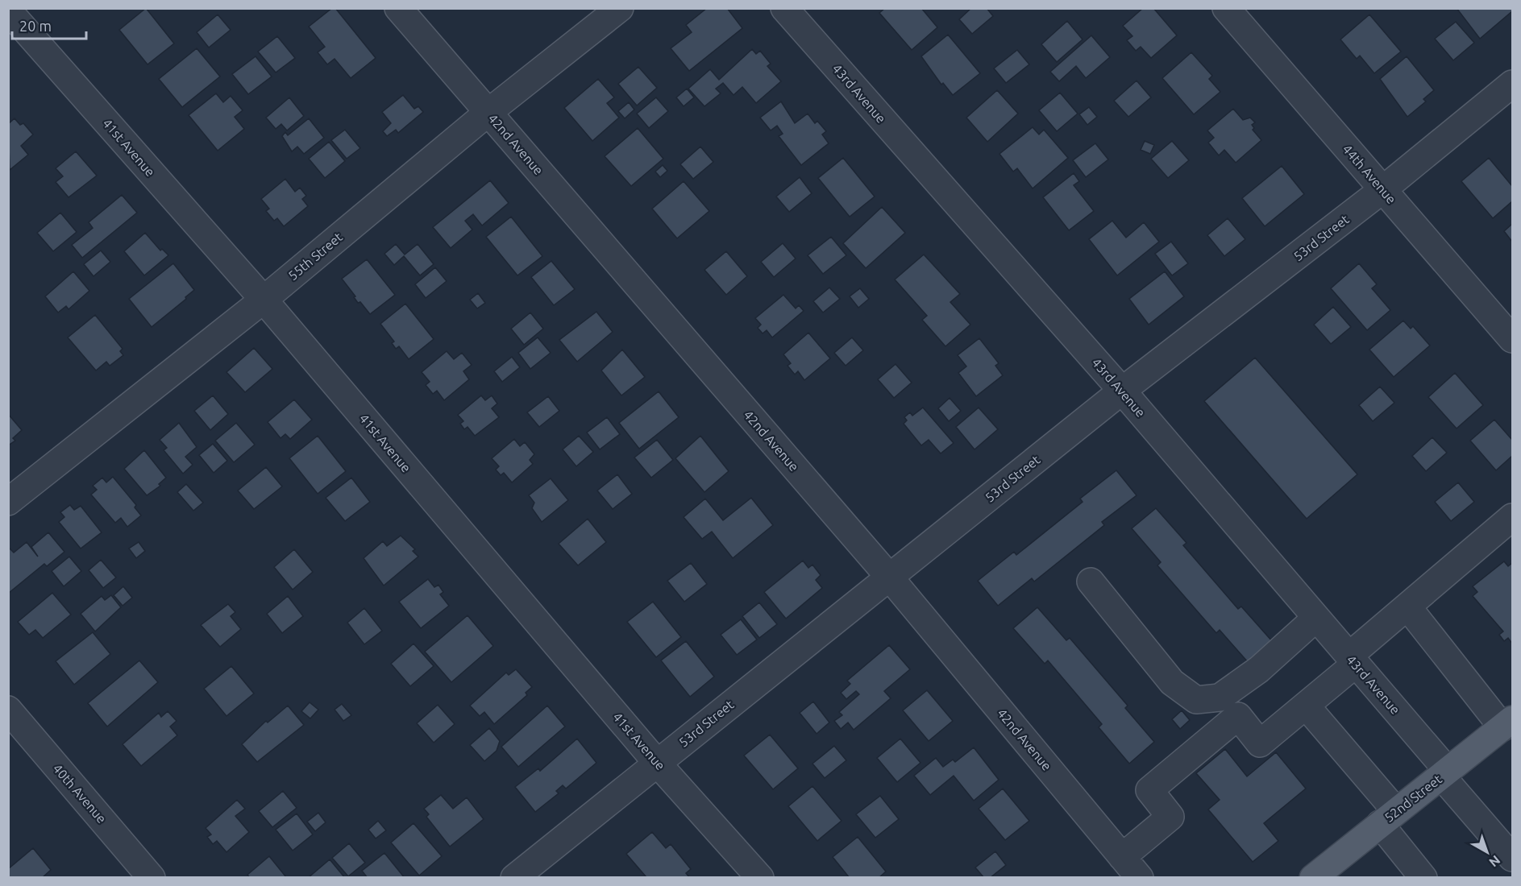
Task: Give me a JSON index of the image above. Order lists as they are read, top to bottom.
{
  "streets": {
    "main road": ["52nd Street"],
    "street": [
      "43rd Avenue",
      "42nd Avenue",
      "41st Avenue",
      "44th Avenue",
      "53rd Street",
      "55th Street",
      "40th Avenue"
    ]
  },
  "crossings": [
    ["43rd Avenue", "53rd Street"],
    ["43rd Avenue", "52nd Street"],
    ["42nd Avenue", "53rd Street"],
    ["42nd Avenue", "55th Street"],
    ["41st Avenue", "53rd Street"],
    ["41st Avenue", "55th Street"],
    ["44th Avenue", "53rd Street"]
  ],
  "scale_bar": "20 m",
  "north": "bottom right"
}
